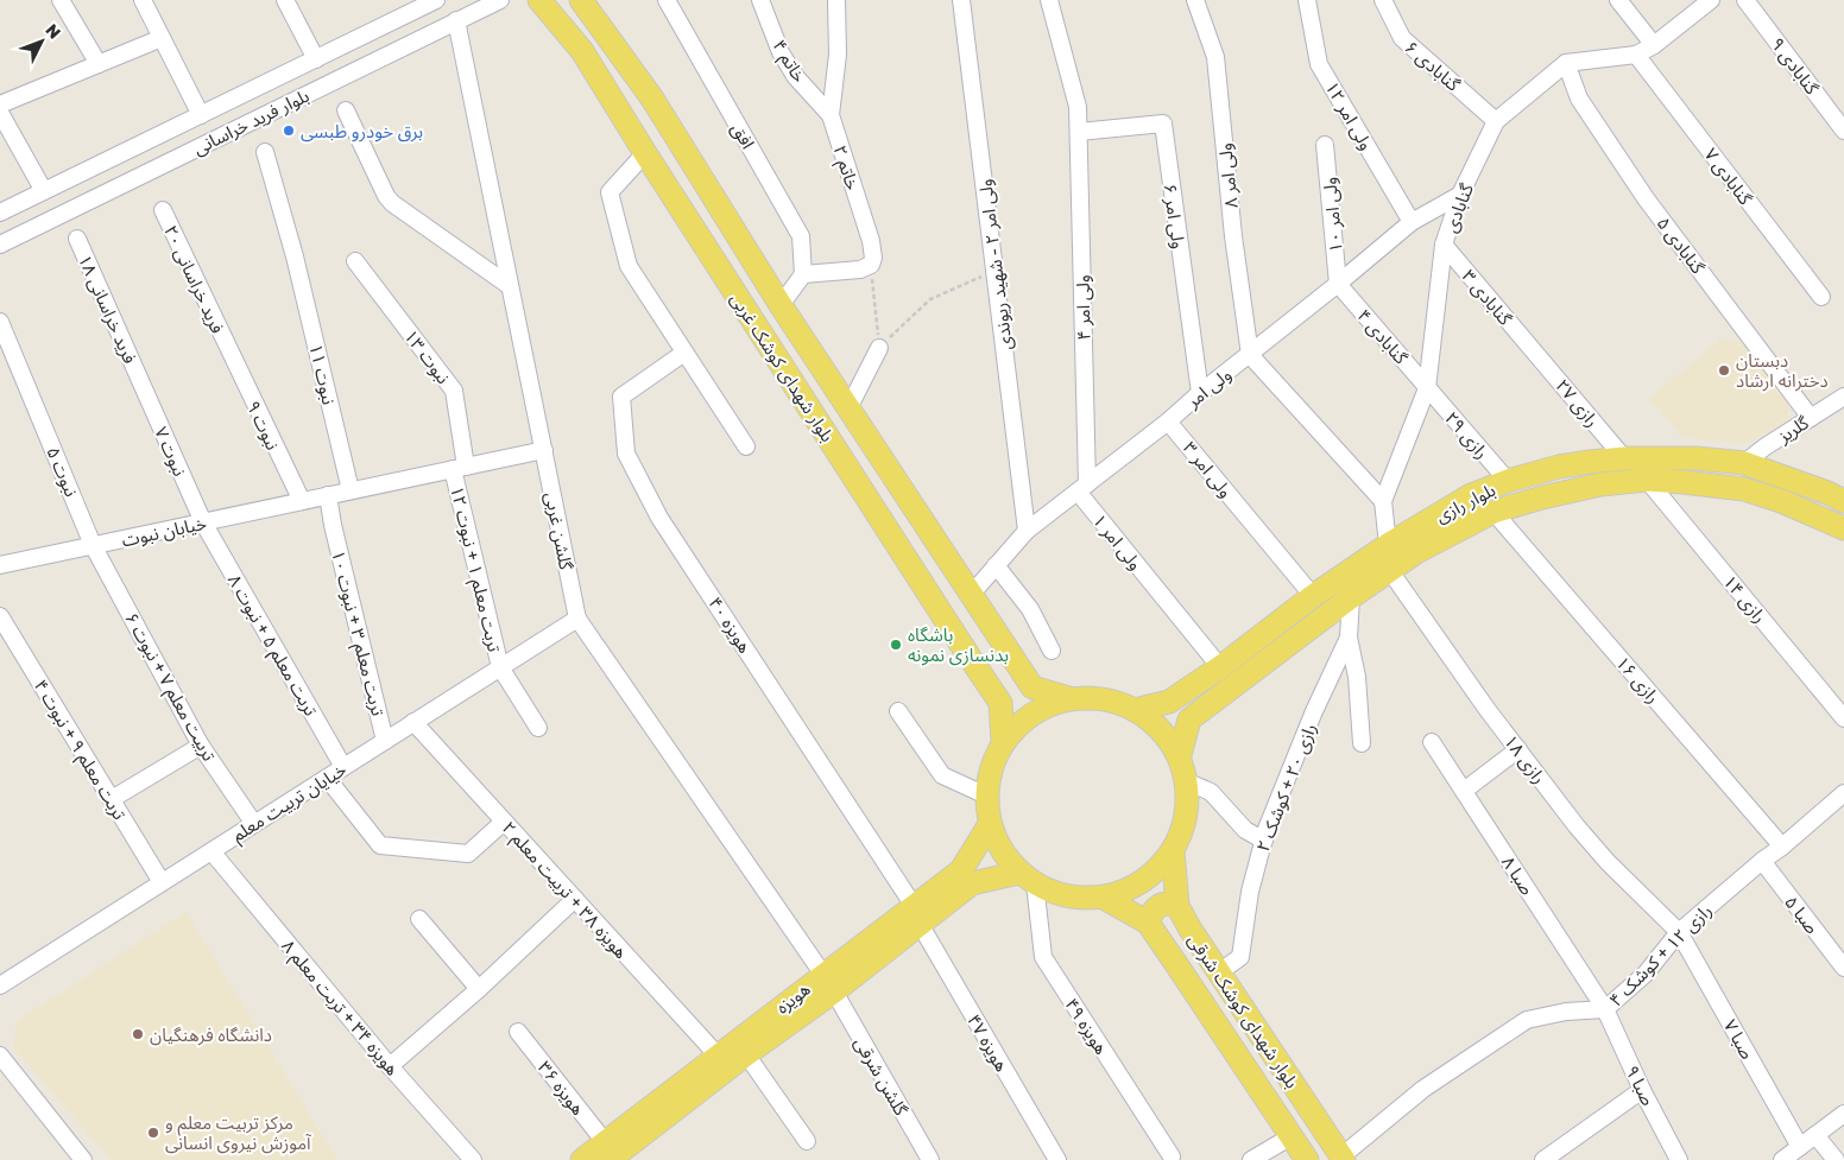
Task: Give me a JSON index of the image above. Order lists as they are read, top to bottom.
{
  "streets": {
    "main road": [
      "بلوار شهدای کوشک غربی",
      "بلوار رازی",
      "هویزه",
      "بلوار شهدای کوشک شرقی"
    ],
    "street": [
      "خاتم ۴",
      "گنابادی ۶",
      "گنابادی ۹",
      "ولی امر ۱۲",
      "بلوار فرید خراسانی",
      "افق",
      "خاتم ۲",
      "ولی امر ۸",
      "گنابادی ۷",
      "گنابادی",
      "ولی امر ۱۰",
      "ولی امر ۶",
      "گنابادی ۵",
      "ولی امر ۲ - شهید ریوندی",
      "فرید خراسانی ۲۰",
      "گنابادی ۳",
      "ولی امر ۴",
      "فرید خراسانی ۱۸",
      "گنابادی ۴",
      "نبوت ۱۳",
      "نبوت ۱۱",
      "ولی امر",
      "رازی ۲۷",
      "نبوت ۹",
      "گلریز",
      "رازی ۲۹",
      "نبوت ۷",
      "ولی امر ۳",
      "نبوت ۵",
      "خیابان نبوت",
      "گلشن غربی",
      "ولی امر ۱",
      "تربت معلم ۱ + نبوت ۱۲",
      "رازی ۱۴",
      "هویزه ۴۰",
      "تربت معلم ۳ + نبوت ۱۰",
      "تربت معلم ۵ + نبوت ۸",
      "رازی ۱۶",
      "تربیت معلم ۷ + نبوت ۶",
      "تربت معلم ۹ + نبوت ۴",
      "رازی ۱۸",
      "رازی ۲۰ + کوشک ۲",
      "خیایان تربیت معلم",
      "صبا ۸",
      "هویزه ۳۸ + تربیت معلم ۲",
      "صبا ۵",
      "رازی ۱۲ + کوشک ۴",
      "هویزه ۳۴ + تربت معلم ۸",
      "هویزه ۴۹",
      "صبا ۷",
      "هویزه ۴۷",
      "گلشن شرقی",
      "صبا ۹",
      "هویزه ۳۶"
    ]
  },
  "crossings": [
    ["خاتم ۴", "خاتم ۲"],
    ["گنابادی ۶", "گنابادی"],
    ["ولی امر ۱۲", "ولی امر"],
    ["بلوار فرید خراسانی", "گلشن غربی"],
    ["ولی امر ۸", "ولی امر"],
    ["گنابادی", "گنابادی ۵"],
    ["گنابادی", "گنابادی ۳"],
    ["گنابادی", "گنابادی ۴"],
    ["گنابادی", "ولی امر"],
    ["گنابادی", "رازی ۲۹"],
    ["گنابادی", "بلوار رازی"],
    ["ولی امر ۱۰", "گنابادی ۴"],
    ["ولی امر ۱۰", "ولی امر"],
    ["ولی امر ۶", "ولی امر ۴"],
    ["ولی امر ۶", "ولی امر"],
    ["گنابادی ۵", "گلریز"],
    ["ولی امر ۲ - شهید ریوندی", "ولی امر"],
    ["فرید خراسانی ۲۰", "نبوت ۹"],
    ["گنابادی ۳", "رازی ۲۷"],
    ["ولی امر ۴", "ولی امر"],
    ["ولی امر ۴", "ولی امر ۱"],
    ["فرید خراسانی ۱۸", "نبوت ۷"],
    ["گنابادی ۴", "ولی امر"],
    ["گنابادی ۴", "رازی ۲۹"],
    ["نبوت ۱۳", "خیابان نبوت"],
    ["نبوت ۱۳", "تربت معلم ۱ + نبوت ۱۲"],
    ["بلوار شهدای کوشک غربی", "ولی امر"],
    ["بلوار شهدای کوشک غربی", "بلوار رازی"],
    ["بلوار شهدای کوشک غربی", "هویزه"],
    ["بلوار شهدای کوشک غربی", "بلوار شهدای کوشک شرقی"],
    ["بلوار شهدای کوشک غربی", "هویزه ۴۹"],
    ["نبوت ۱۱", "خیابان نبوت"],
    ["ولی امر", "ولی امر ۳"],
    ["ولی امر", "ولی امر ۱"],
    ["رازی ۲۷", "بلوار رازی"],
    ["نبوت ۹", "خیابان نبوت"],
    ["گلریز", "بلوار رازی"],
    ["رازی ۲۹", "بلوار رازی"],
    ["نبوت ۷", "خیابان نبوت"],
    ["نبوت ۷", "تربت معلم ۵ + نبوت ۸"],
    ["ولی امر ۳", "بلوار رازی"],
    ["نبوت ۵", "خیابان نبوت"],
    ["نبوت ۵", "تربیت معلم ۷ + نبوت ۶"],
    ["بلوار رازی", "ولی امر ۱"],
    ["بلوار رازی", "رازی ۱۴"],
    ["بلوار رازی", "رازی ۱۶"],
    ["بلوار رازی", "رازی ۱۸"],
    ["بلوار رازی", "رازی ۲۰ + کوشک ۲"],
    ["بلوار رازی", "هویزه"],
    ["بلوار رازی", "بلوار شهدای کوشک شرقی"],
    ["بلوار رازی", "هویزه ۴۹"],
    ["خیابان نبوت", "گلشن غربی"],
    ["خیابان نبوت", "تربت معلم ۱ + نبوت ۱۲"],
    ["خیابان نبوت", "تربت معلم ۳ + نبوت ۱۰"],
    ["خیابان نبوت", "تربت معلم ۵ + نبوت ۸"],
    ["خیابان نبوت", "تربیت معلم ۷ + نبوت ۶"],
    ["گلشن غربی", "خیایان تربیت معلم"],
    ["گلشن غربی", "هویزه"],
    ["گلشن غربی", "گلشن شرقی"],
    ["تربت معلم ۱ + نبوت ۱۲", "خیایان تربیت معلم"],
    ["هویزه ۴۰", "هویزه"],
    ["هویزه ۴۰", "هویزه ۴۷"],
    ["تربت معلم ۳ + نبوت ۱۰", "خیایان تربیت معلم"],
    ["تربت معلم ۵ + نبوت ۸", "خیایان تربیت معلم"],
    ["رازی ۱۶", "رازی ۱۲ + کوشک ۴"],
    ["تربیت معلم ۷ + نبوت ۶", "خیایان تربیت معلم"],
    ["تربت معلم ۹ + نبوت ۴", "خیایان تربیت معلم"],
    ["رازی ۱۸", "رازی ۱۲ + کوشک ۴"],
    ["رازی ۱۸", "صبا ۷"],
    ["رازی ۲۰ + کوشک ۲", "بلوار شهدای کوشک شرقی"],
    ["خیایان تربیت معلم", "هویزه ۳۸ + تربیت معلم ۲"],
    ["خیایان تربیت معلم", "هویزه ۳۴ + تربت معلم ۸"],
    ["صبا ۸", "رازی ۱۲ + کوشک ۴"],
    ["صبا ۸", "صبا ۹"],
    ["هویزه ۳۸ + تربیت معلم ۲", "هویزه"],
    ["صبا ۵", "رازی ۱۲ + کوشک ۴"],
    ["رازی ۱۲ + کوشک ۴", "بلوار شهدای کوشک شرقی"],
    ["رازی ۱۲ + کوشک ۴", "صبا ۷"],
    ["رازی ۱۲ + کوشک ۴", "صبا ۹"],
    ["هویزه", "بلوار شهدای کوشک شرقی"],
    ["هویزه", "هویزه ۴۹"],
    ["هویزه", "هویزه ۴۷"],
    ["هویزه", "گلشن شرقی"],
    ["هویزه", "هویزه ۳۶"],
    ["بلوار شهدای کوشک شرقی", "هویزه ۴۹"]
  ],
  "places": [
    "برق خودرو طبسی",
    "دبستان دخترانه ارشاد",
    "باشگاه بدنسازی نمونه",
    "دانشگاه فرهنگیان",
    "مرکز تربیت معلم و آموزش نیروی انسانی"
  ],
  "north": "top right"
}
